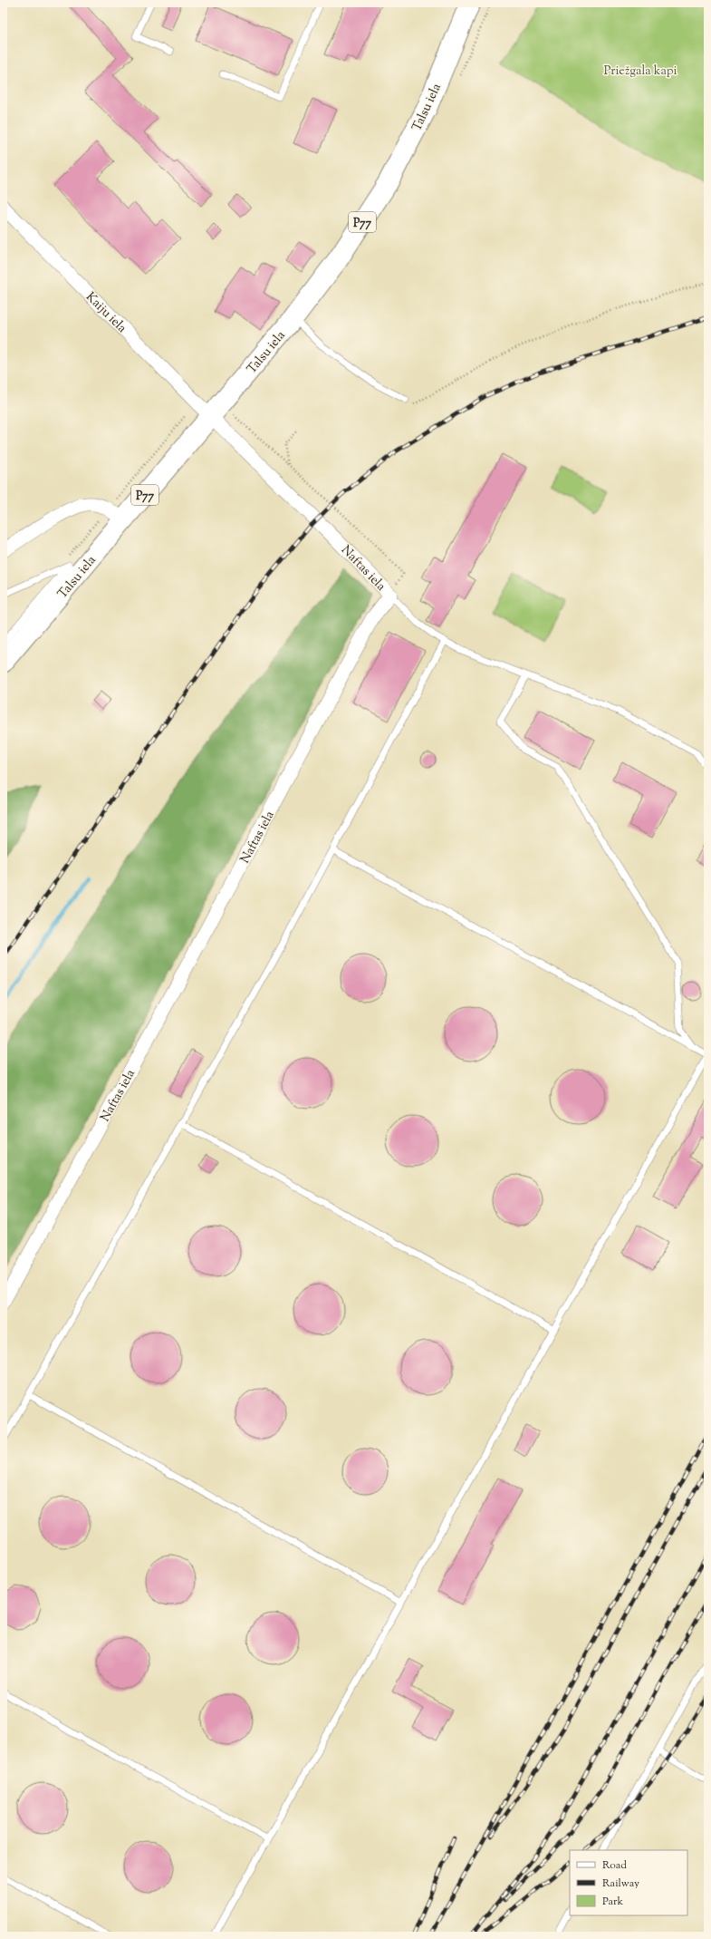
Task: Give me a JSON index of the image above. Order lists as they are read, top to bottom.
{
  "streets": {
    "main road": ["Talsu iela", "P77"],
    "street": ["Kaiju iela", "Naftas iela"]
  },
  "crossings": [
    ["Talsu iela", "Kaiju iela"],
    ["Talsu iela", "Naftas iela"],
    ["Kaiju iela", "Naftas iela"]
  ],
  "parks": ["Priežgala kapi"],
  "legend": ["Road", "Railway", "Park"]
}
